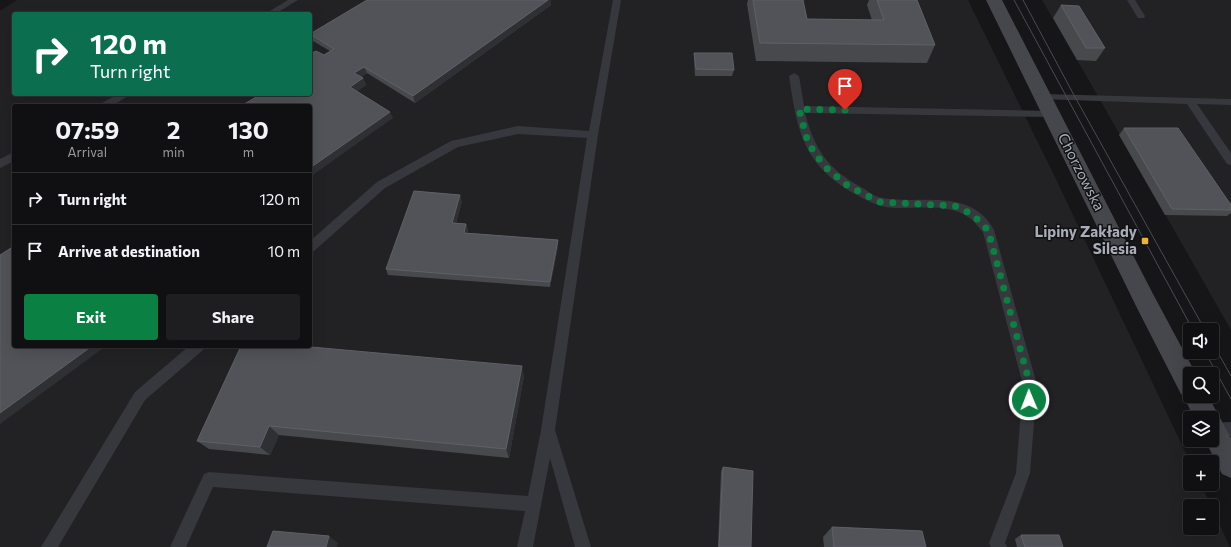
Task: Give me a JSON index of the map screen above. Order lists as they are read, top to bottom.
{
  "streets": {
    "street": ["Chorzowska"]
  },
  "places": {
    "transit": ["Lipiny Zakłady Silesia"]
  },
  "page": {
    "turn": ["120 m", "Turn right"],
    "eta": [
      "07:59",
      "Arrival",
      "2",
      "min",
      "130",
      "m"
    ],
    "list": [
      {
        "name": "Turn right",
        "value": "120 m"
      },
      {
        "name": "Arrive at destination",
        "value": "10 m"
      }
    ],
    "buttons": ["Exit", "Share"],
    "map_buttons": ["+", "−"]
  }
}
